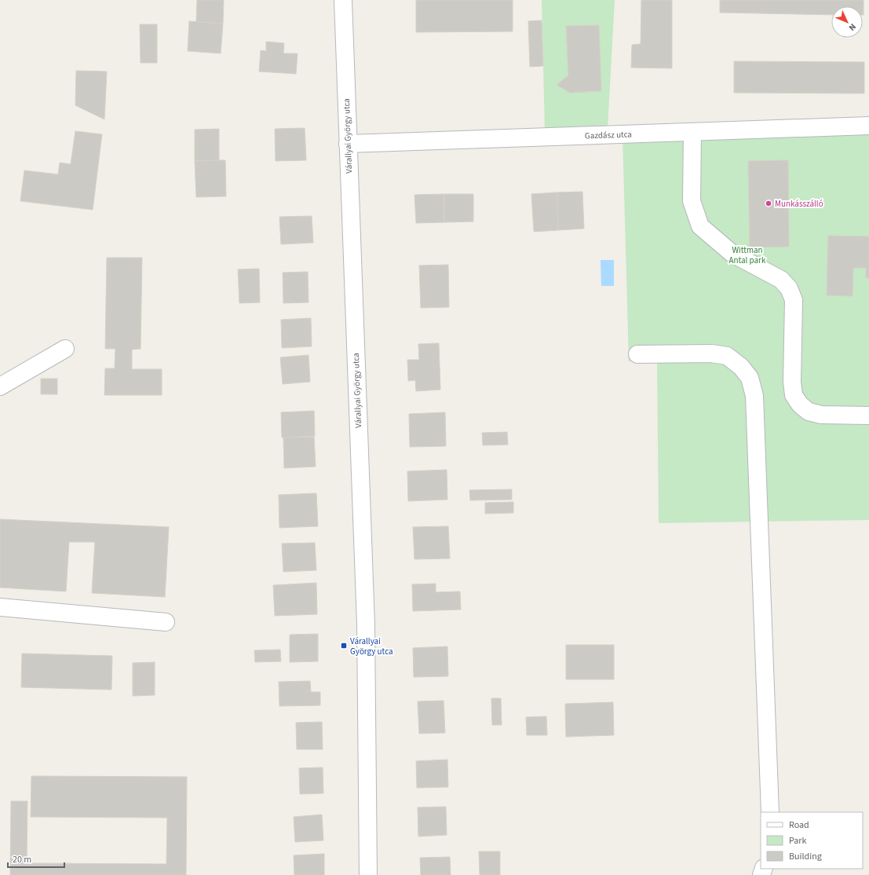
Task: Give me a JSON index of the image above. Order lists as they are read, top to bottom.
{
  "streets": {
    "street": ["Gazdász utca", "Várallyai György utca"]
  },
  "crossings": [
    ["Gazdász utca", "Várallyai György utca"]
  ],
  "parks": ["Wittman Antal park"],
  "places": {
    "other": ["Munkásszálló"],
    "transit": ["Várallyai György utca"]
  },
  "legend": ["Road", "Park", "Building"],
  "scale_bar": "20 m",
  "north": "bottom right"
}
